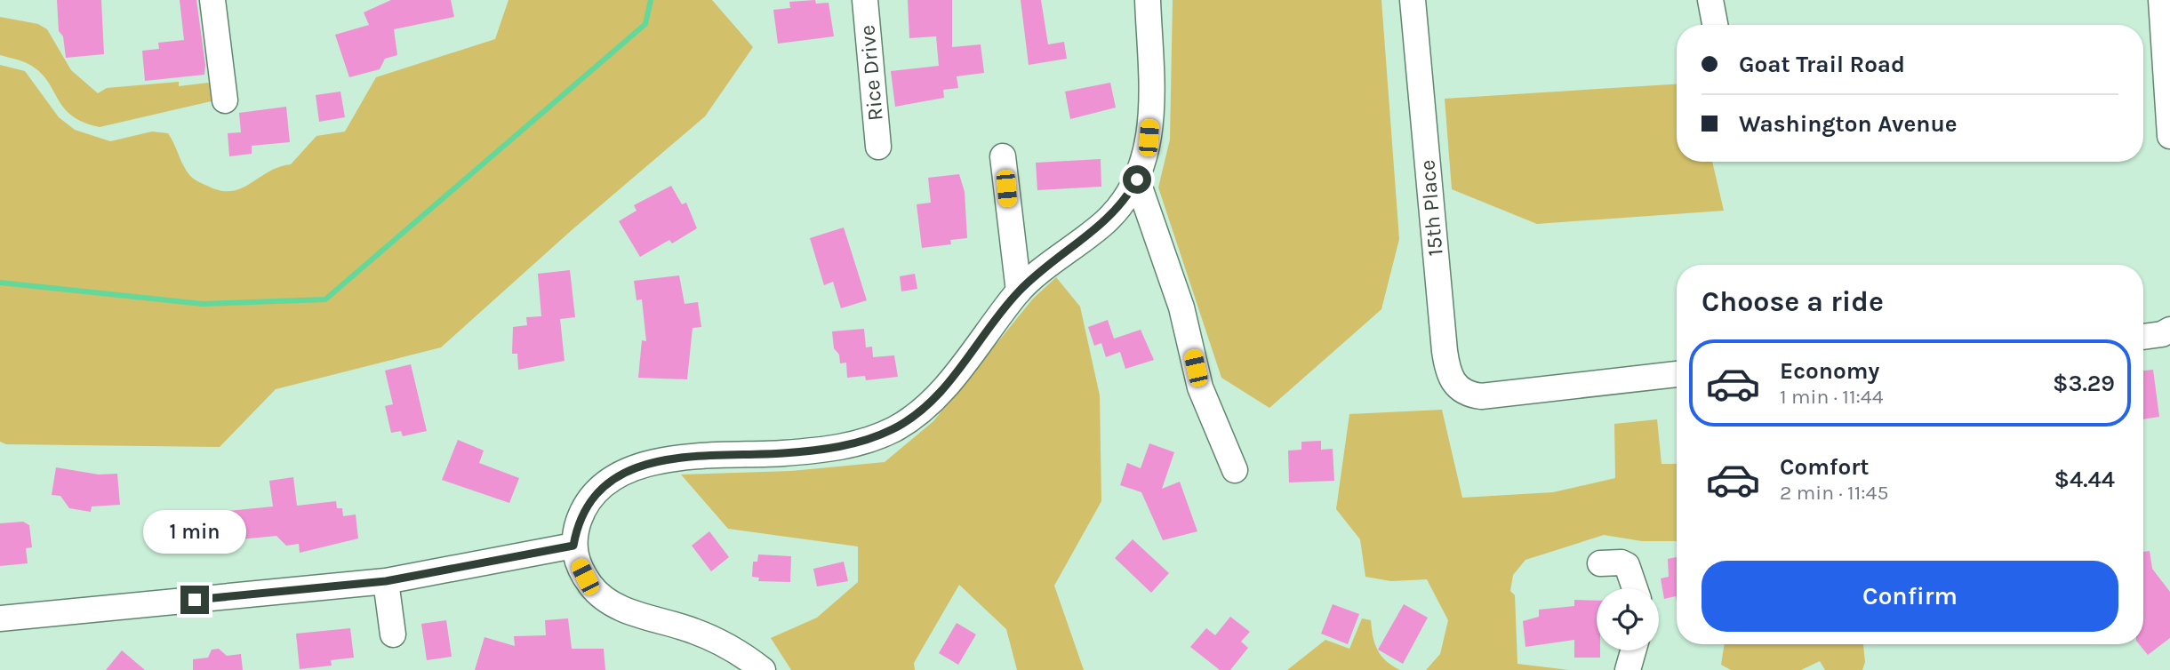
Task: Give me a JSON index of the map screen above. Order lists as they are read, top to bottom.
{
  "streets": {
    "street": ["Rice Drive", "15th Place"]
  },
  "page": {
    "banner": ["Goat Trail Road", "Washington Avenue"],
    "heading": "Choose a ride",
    "list": [
      {
        "name": "Economy",
        "note": "1 min · 11:44",
        "value": "$3.29"
      },
      {
        "name": "Comfort",
        "note": "2 min · 11:45",
        "value": "$4.44"
      }
    ],
    "bubble": "1 min",
    "buttons": "Confirm"
  }
}
